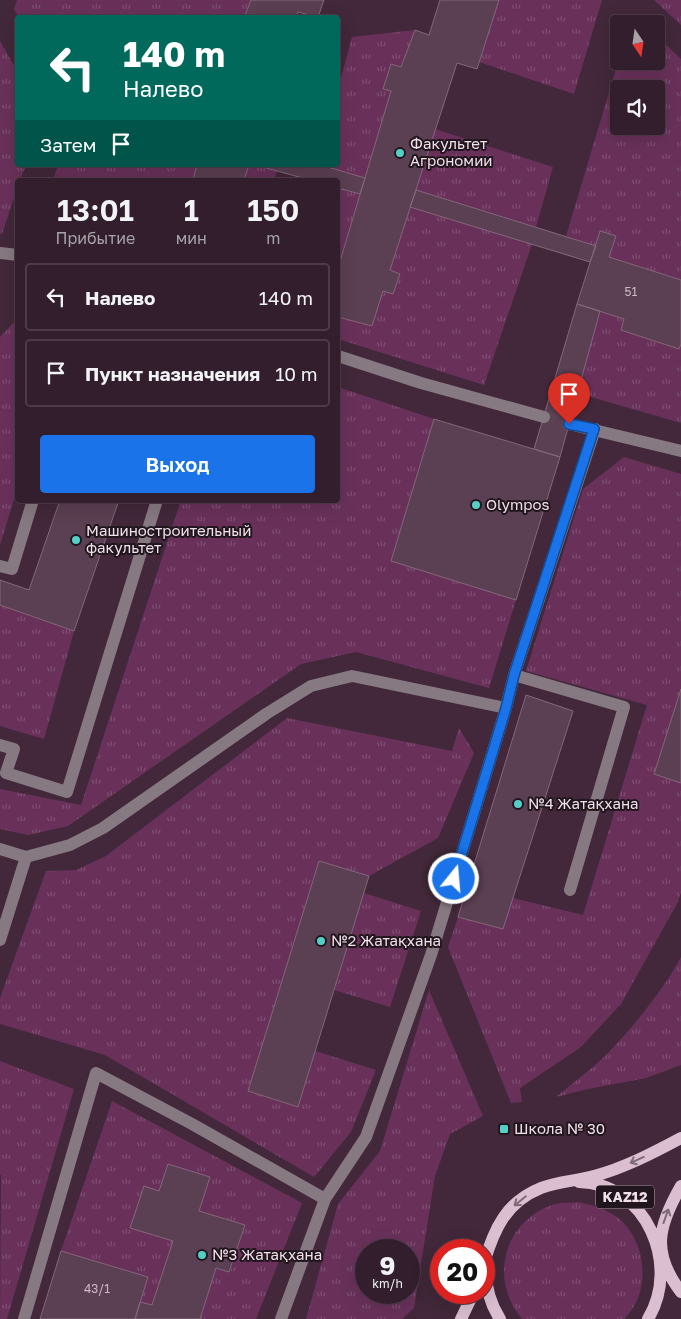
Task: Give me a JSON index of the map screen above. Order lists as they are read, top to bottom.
{
  "streets": {
    "main road": ["KAZ12"]
  },
  "places": {
    "other": [
      "Факультет Агрономии",
      "Olympos",
      "Машиностроительный факультет",
      "№4 Жатақхана",
      "№2 Жатақхана",
      "№3 Жатақхана"
    ],
    "transit": ["Школа № 30"]
  },
  "house_numbers": ["51", "43/1"],
  "north": "bottom",
  "page": {
    "turn": ["140 m", "Налево"],
    "then": "Затем",
    "eta": [
      "13:01",
      "Прибытие",
      "1",
      "мин",
      "150",
      "m"
    ],
    "list": [
      {
        "name": "Налево",
        "value": "140 m"
      },
      {
        "name": "Пункт назначения",
        "value": "10 m"
      }
    ],
    "buttons": "Выход",
    "speed": "9 km/h",
    "limit": "20"
  }
}
